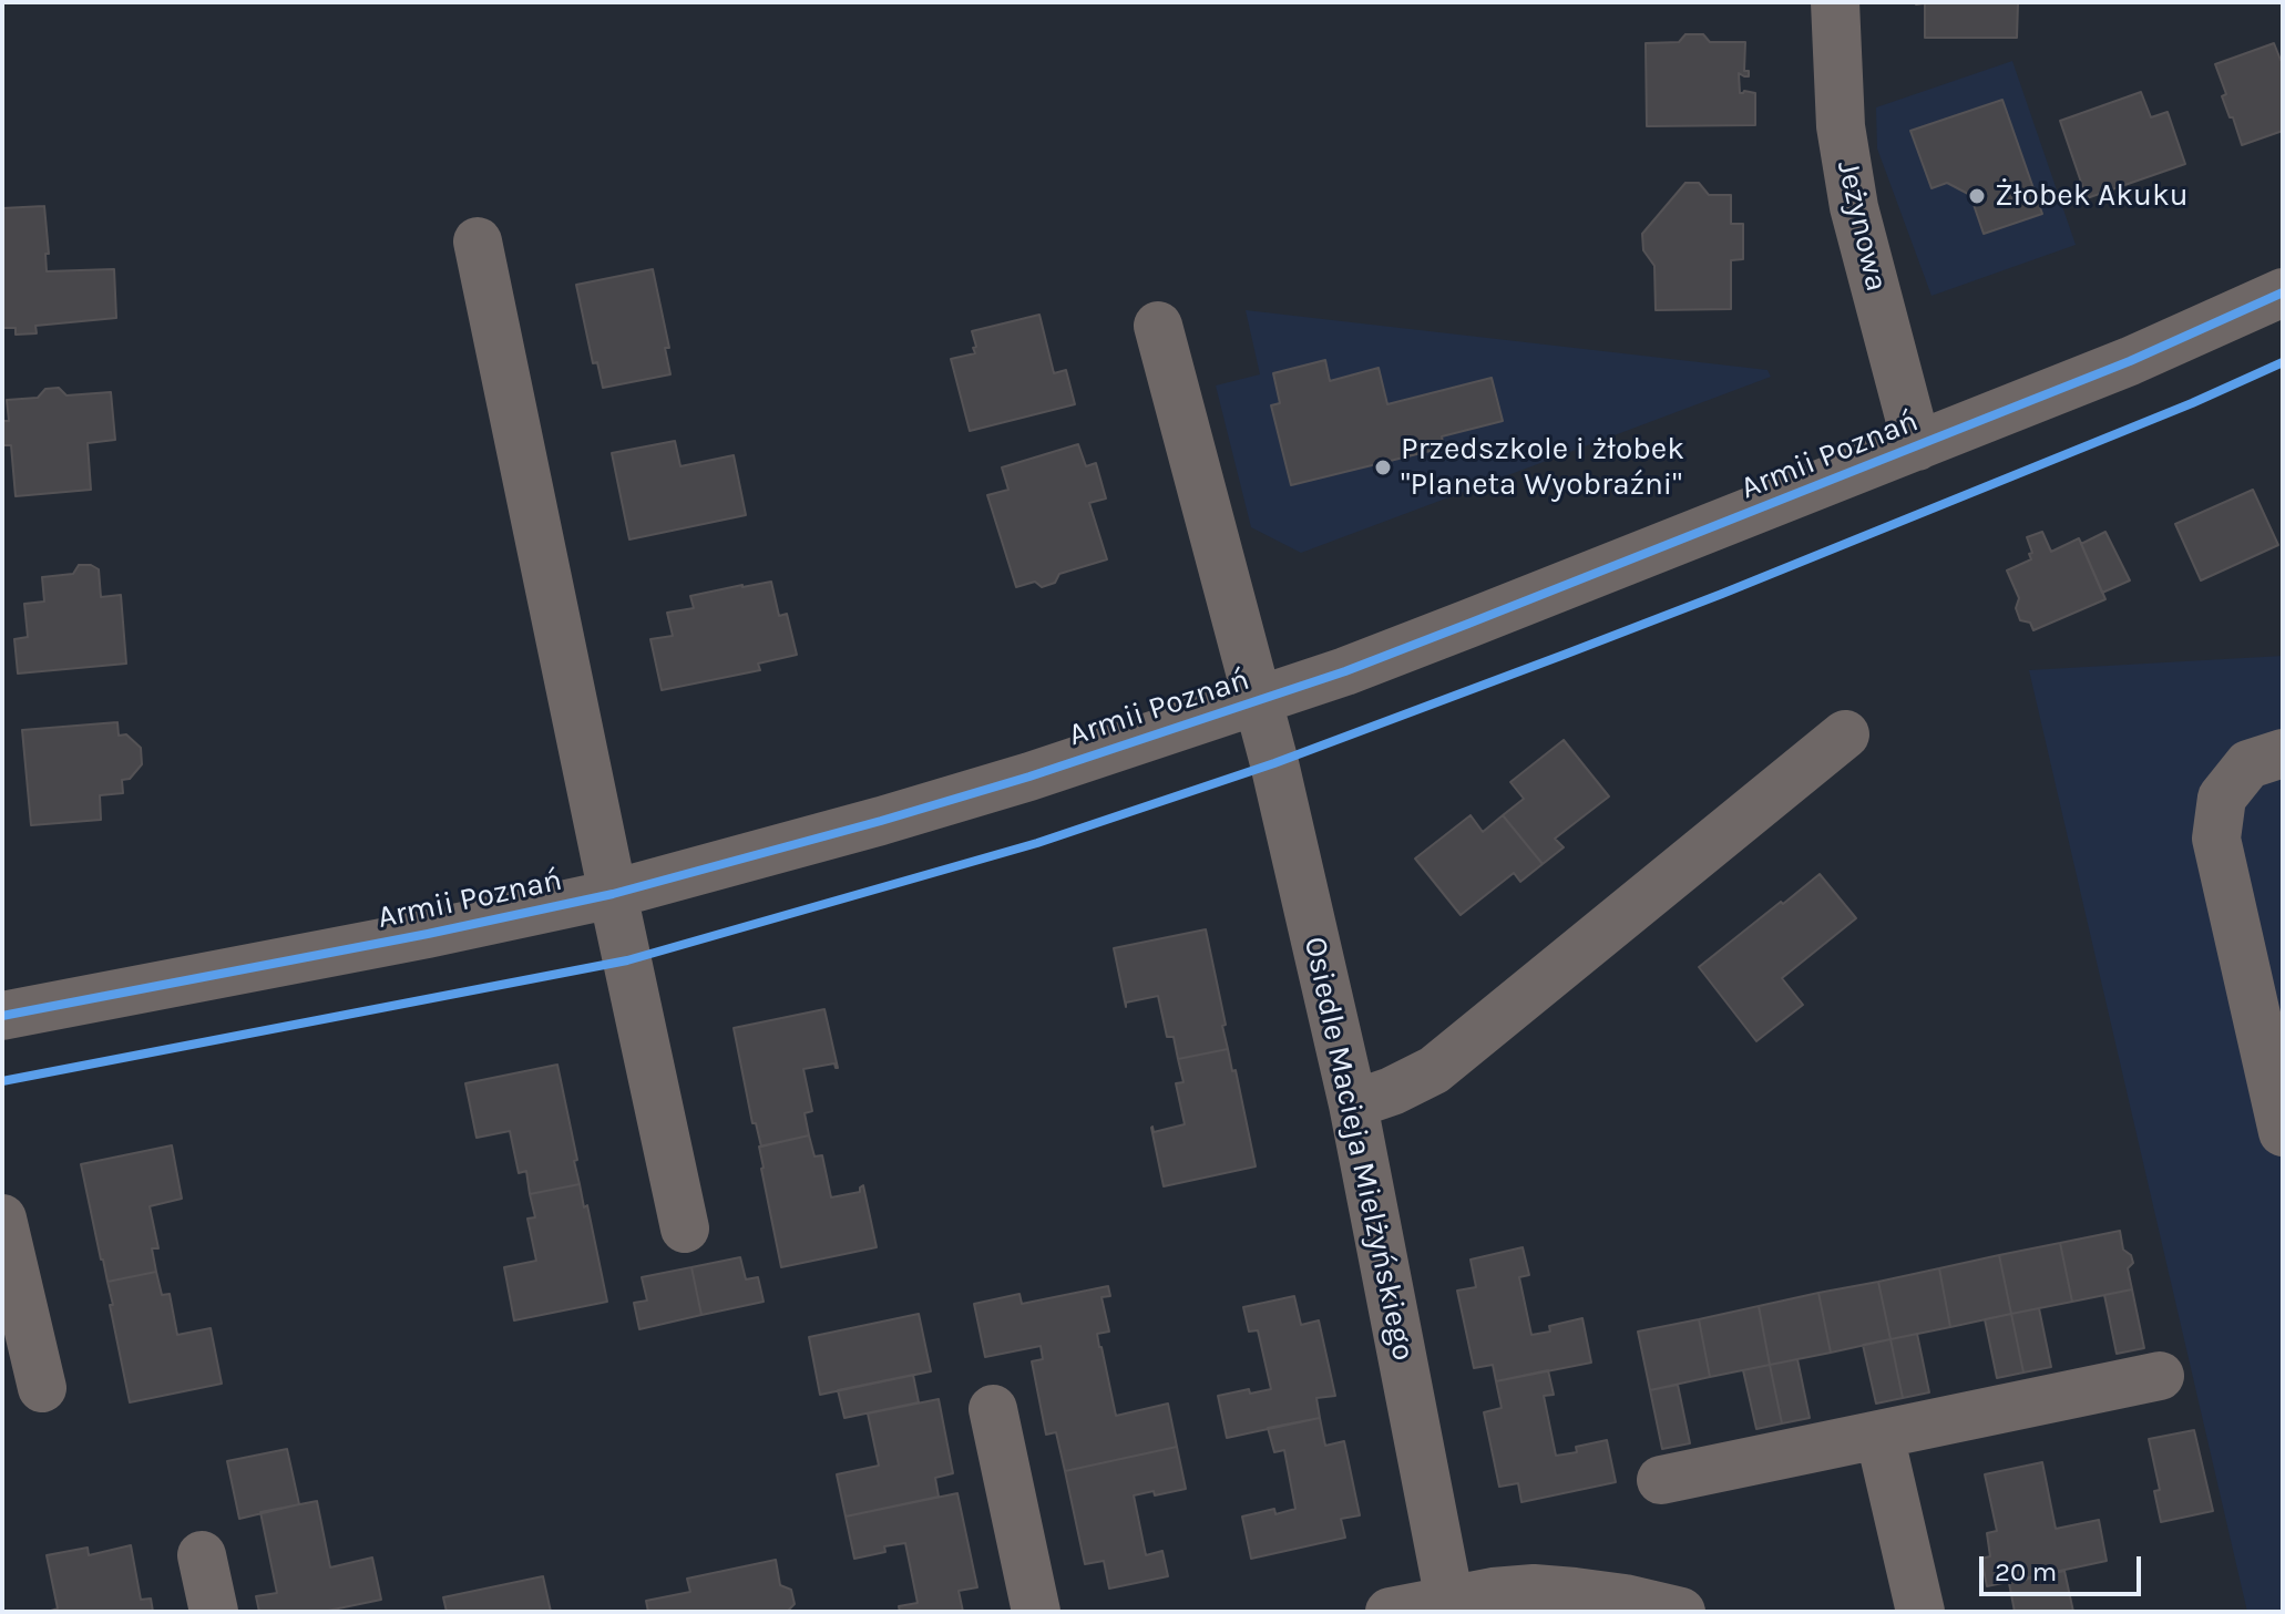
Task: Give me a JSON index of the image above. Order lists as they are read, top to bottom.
{
  "streets": {
    "street": ["Jeżynowa", "Armii Poznań", "Osiedle Macieja Mielżyńskiego"]
  },
  "crossings": [
    ["Jeżynowa", "Armii Poznań"],
    ["Armii Poznań", "Osiedle Macieja Mielżyńskiego"]
  ],
  "places": ["Żłobek Akuku", "Przedszkole i żłobek \"Planeta Wyobraźni\""],
  "scale_bar": "20 m"
}
